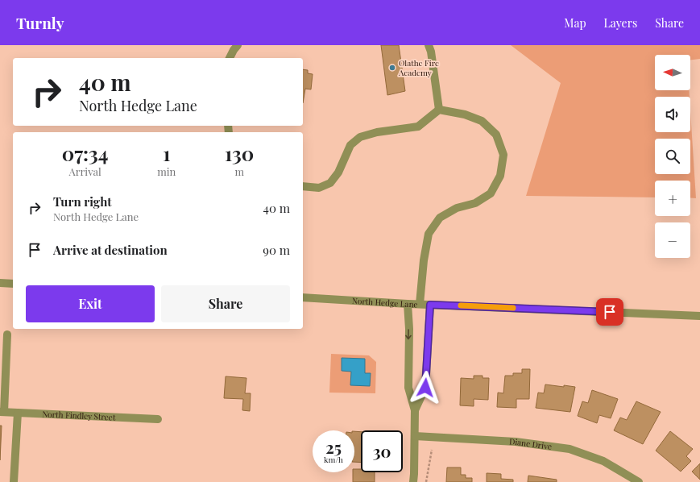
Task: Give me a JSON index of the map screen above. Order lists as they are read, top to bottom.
{
  "streets": {
    "street": ["North Hedge Lane", "North Findley Street", "Diane Drive"]
  },
  "places": ["Olathe Fire Academy"],
  "north": "left",
  "page": {
    "header": "Turnly",
    "nav": ["Map", "Layers", "Share"],
    "map_buttons": ["+", "−"],
    "turn": ["40 m", "North Hedge Lane"],
    "eta": [
      "07:34",
      "Arrival",
      "1",
      "min",
      "130",
      "m"
    ],
    "list": [
      {
        "name": "Turn right",
        "note": "North Hedge Lane",
        "value": "40 m"
      },
      {
        "name": "Arrive at destination",
        "value": "90 m"
      }
    ],
    "buttons": ["Exit", "Share"],
    "speed": "25 km/h",
    "limit": "30"
  }
}
